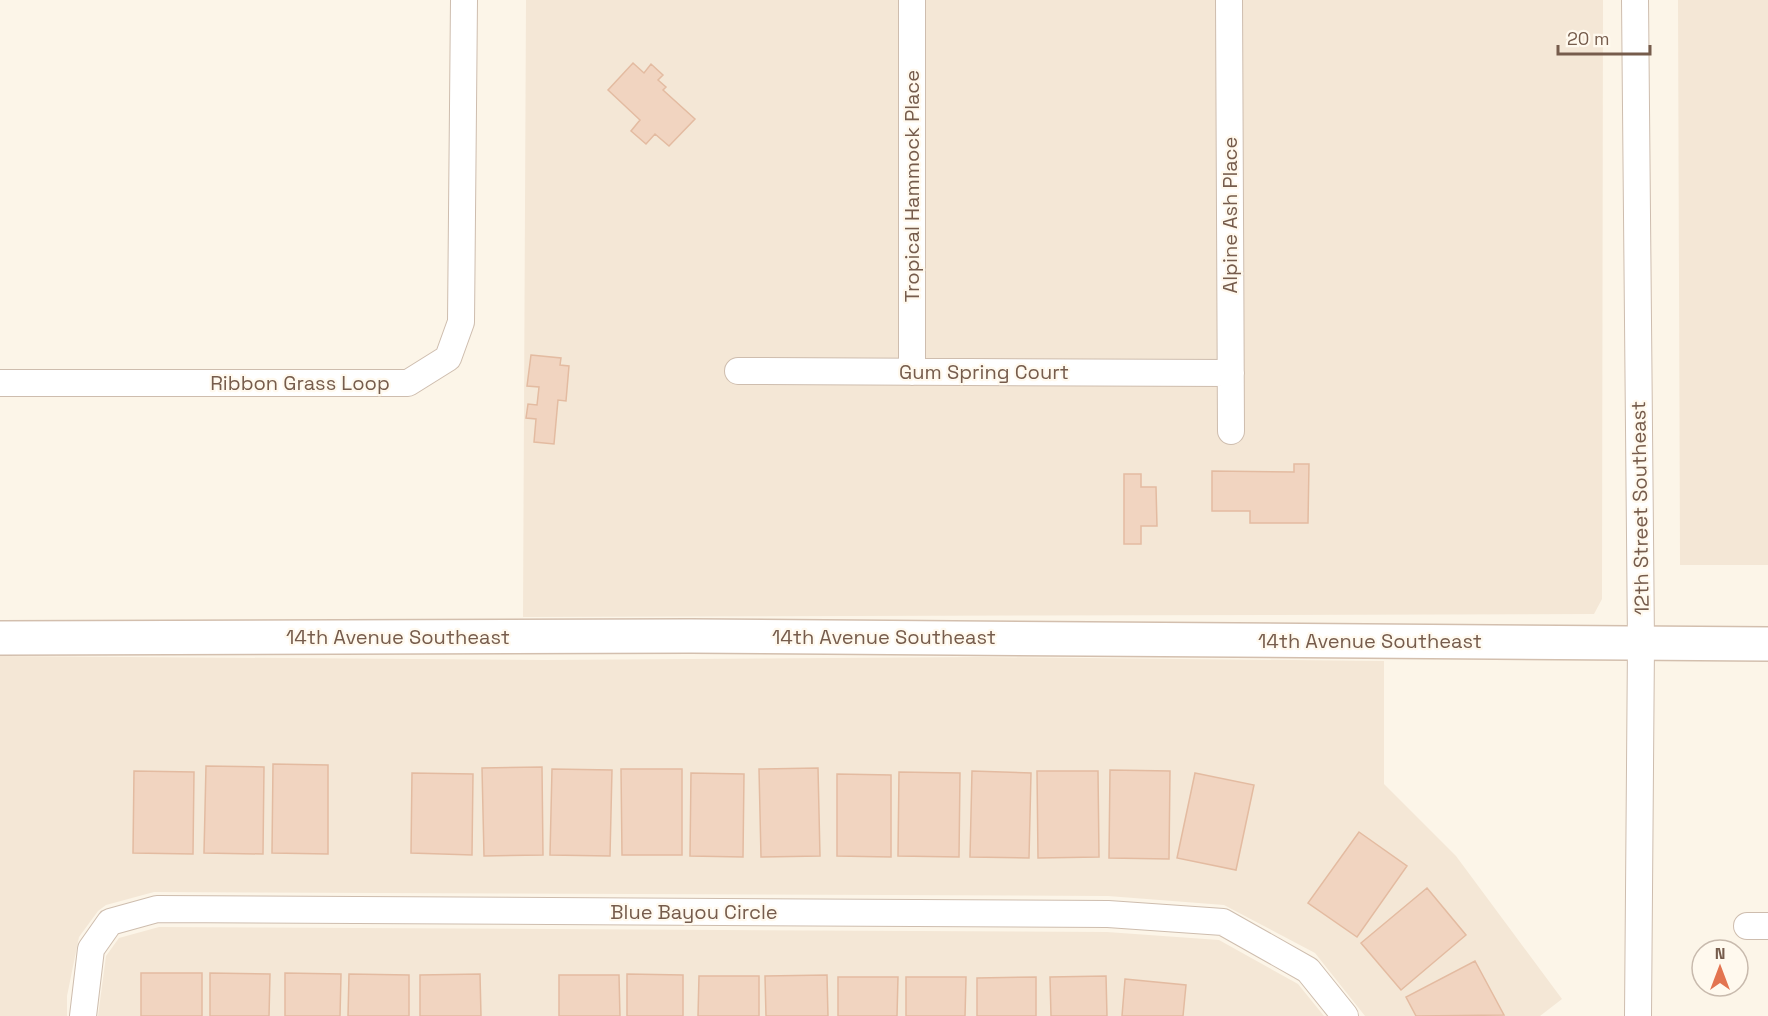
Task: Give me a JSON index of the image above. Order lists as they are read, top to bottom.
{
  "streets": {
    "street": [
      "Tropical Hammock Place",
      "Alpine Ash Place",
      "Gum Spring Court",
      "Ribbon Grass Loop",
      "12th Street Southeast",
      "14th Avenue Southeast",
      "Blue Bayou Circle"
    ]
  },
  "crossings": [
    ["Tropical Hammock Place", "Gum Spring Court"],
    ["Alpine Ash Place", "Gum Spring Court"],
    ["12th Street Southeast", "14th Avenue Southeast"]
  ],
  "scale_bar": "20 m",
  "north": "top"
}
